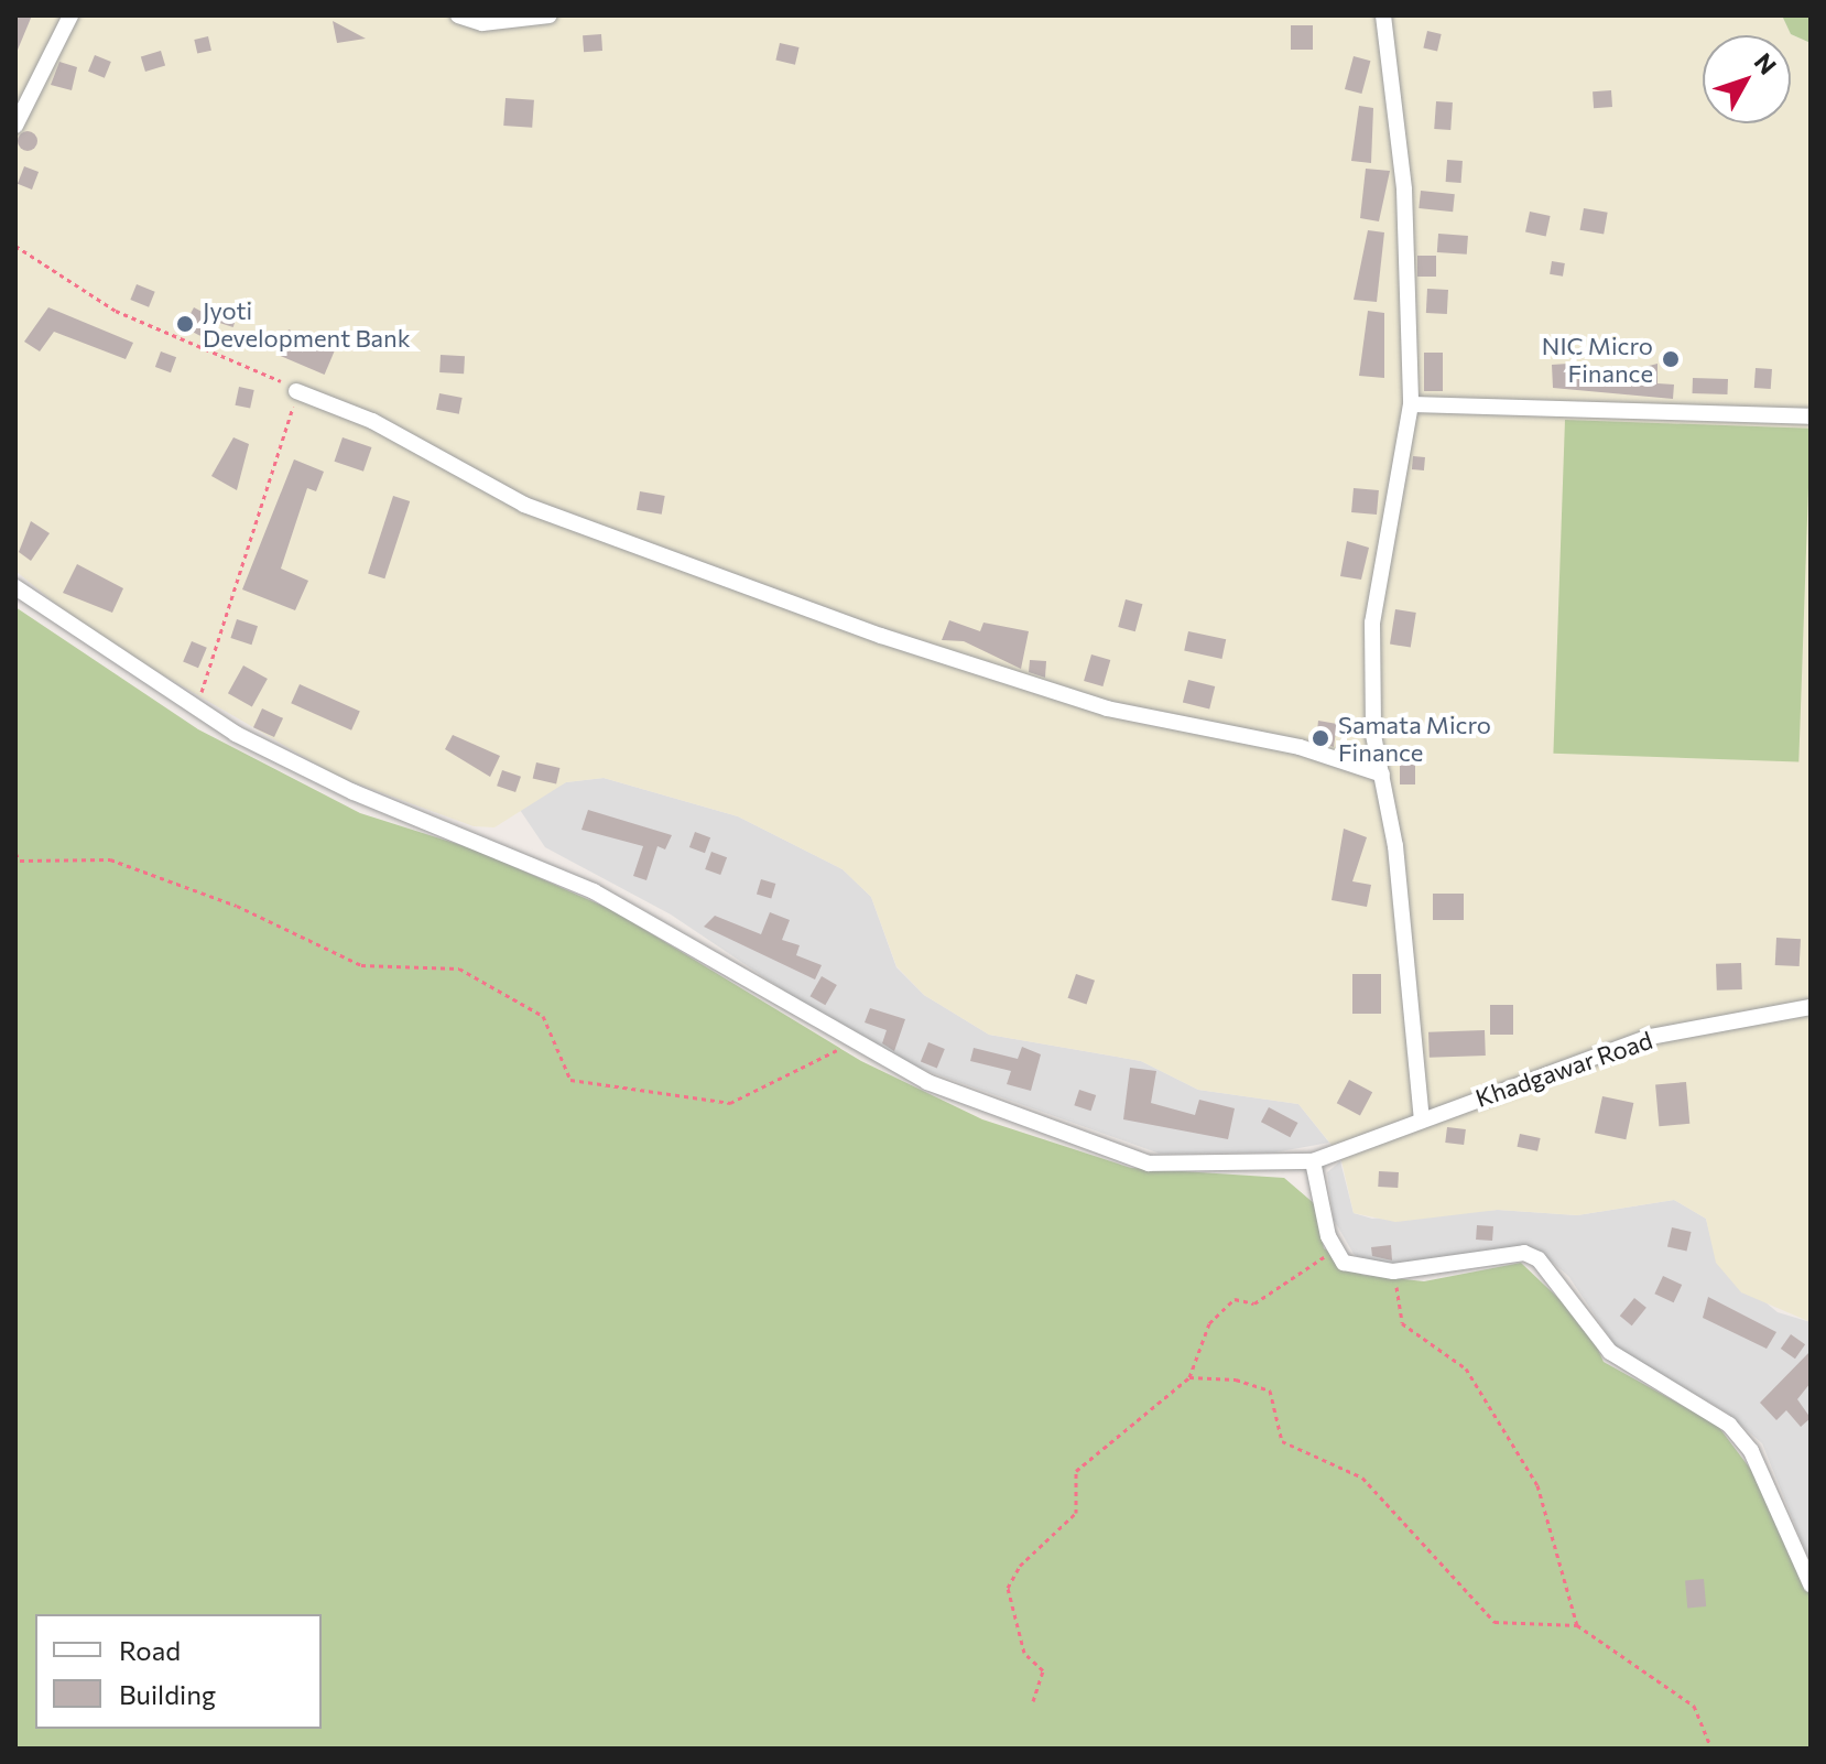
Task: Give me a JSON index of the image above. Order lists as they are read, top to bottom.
{
  "streets": {
    "street": ["Khadgawar Road"]
  },
  "places": ["Jyoti Development Bank", "NIC Micro Finance", "Samata Micro Finance"],
  "legend": ["Road", "Building"],
  "north": "top right"
}
